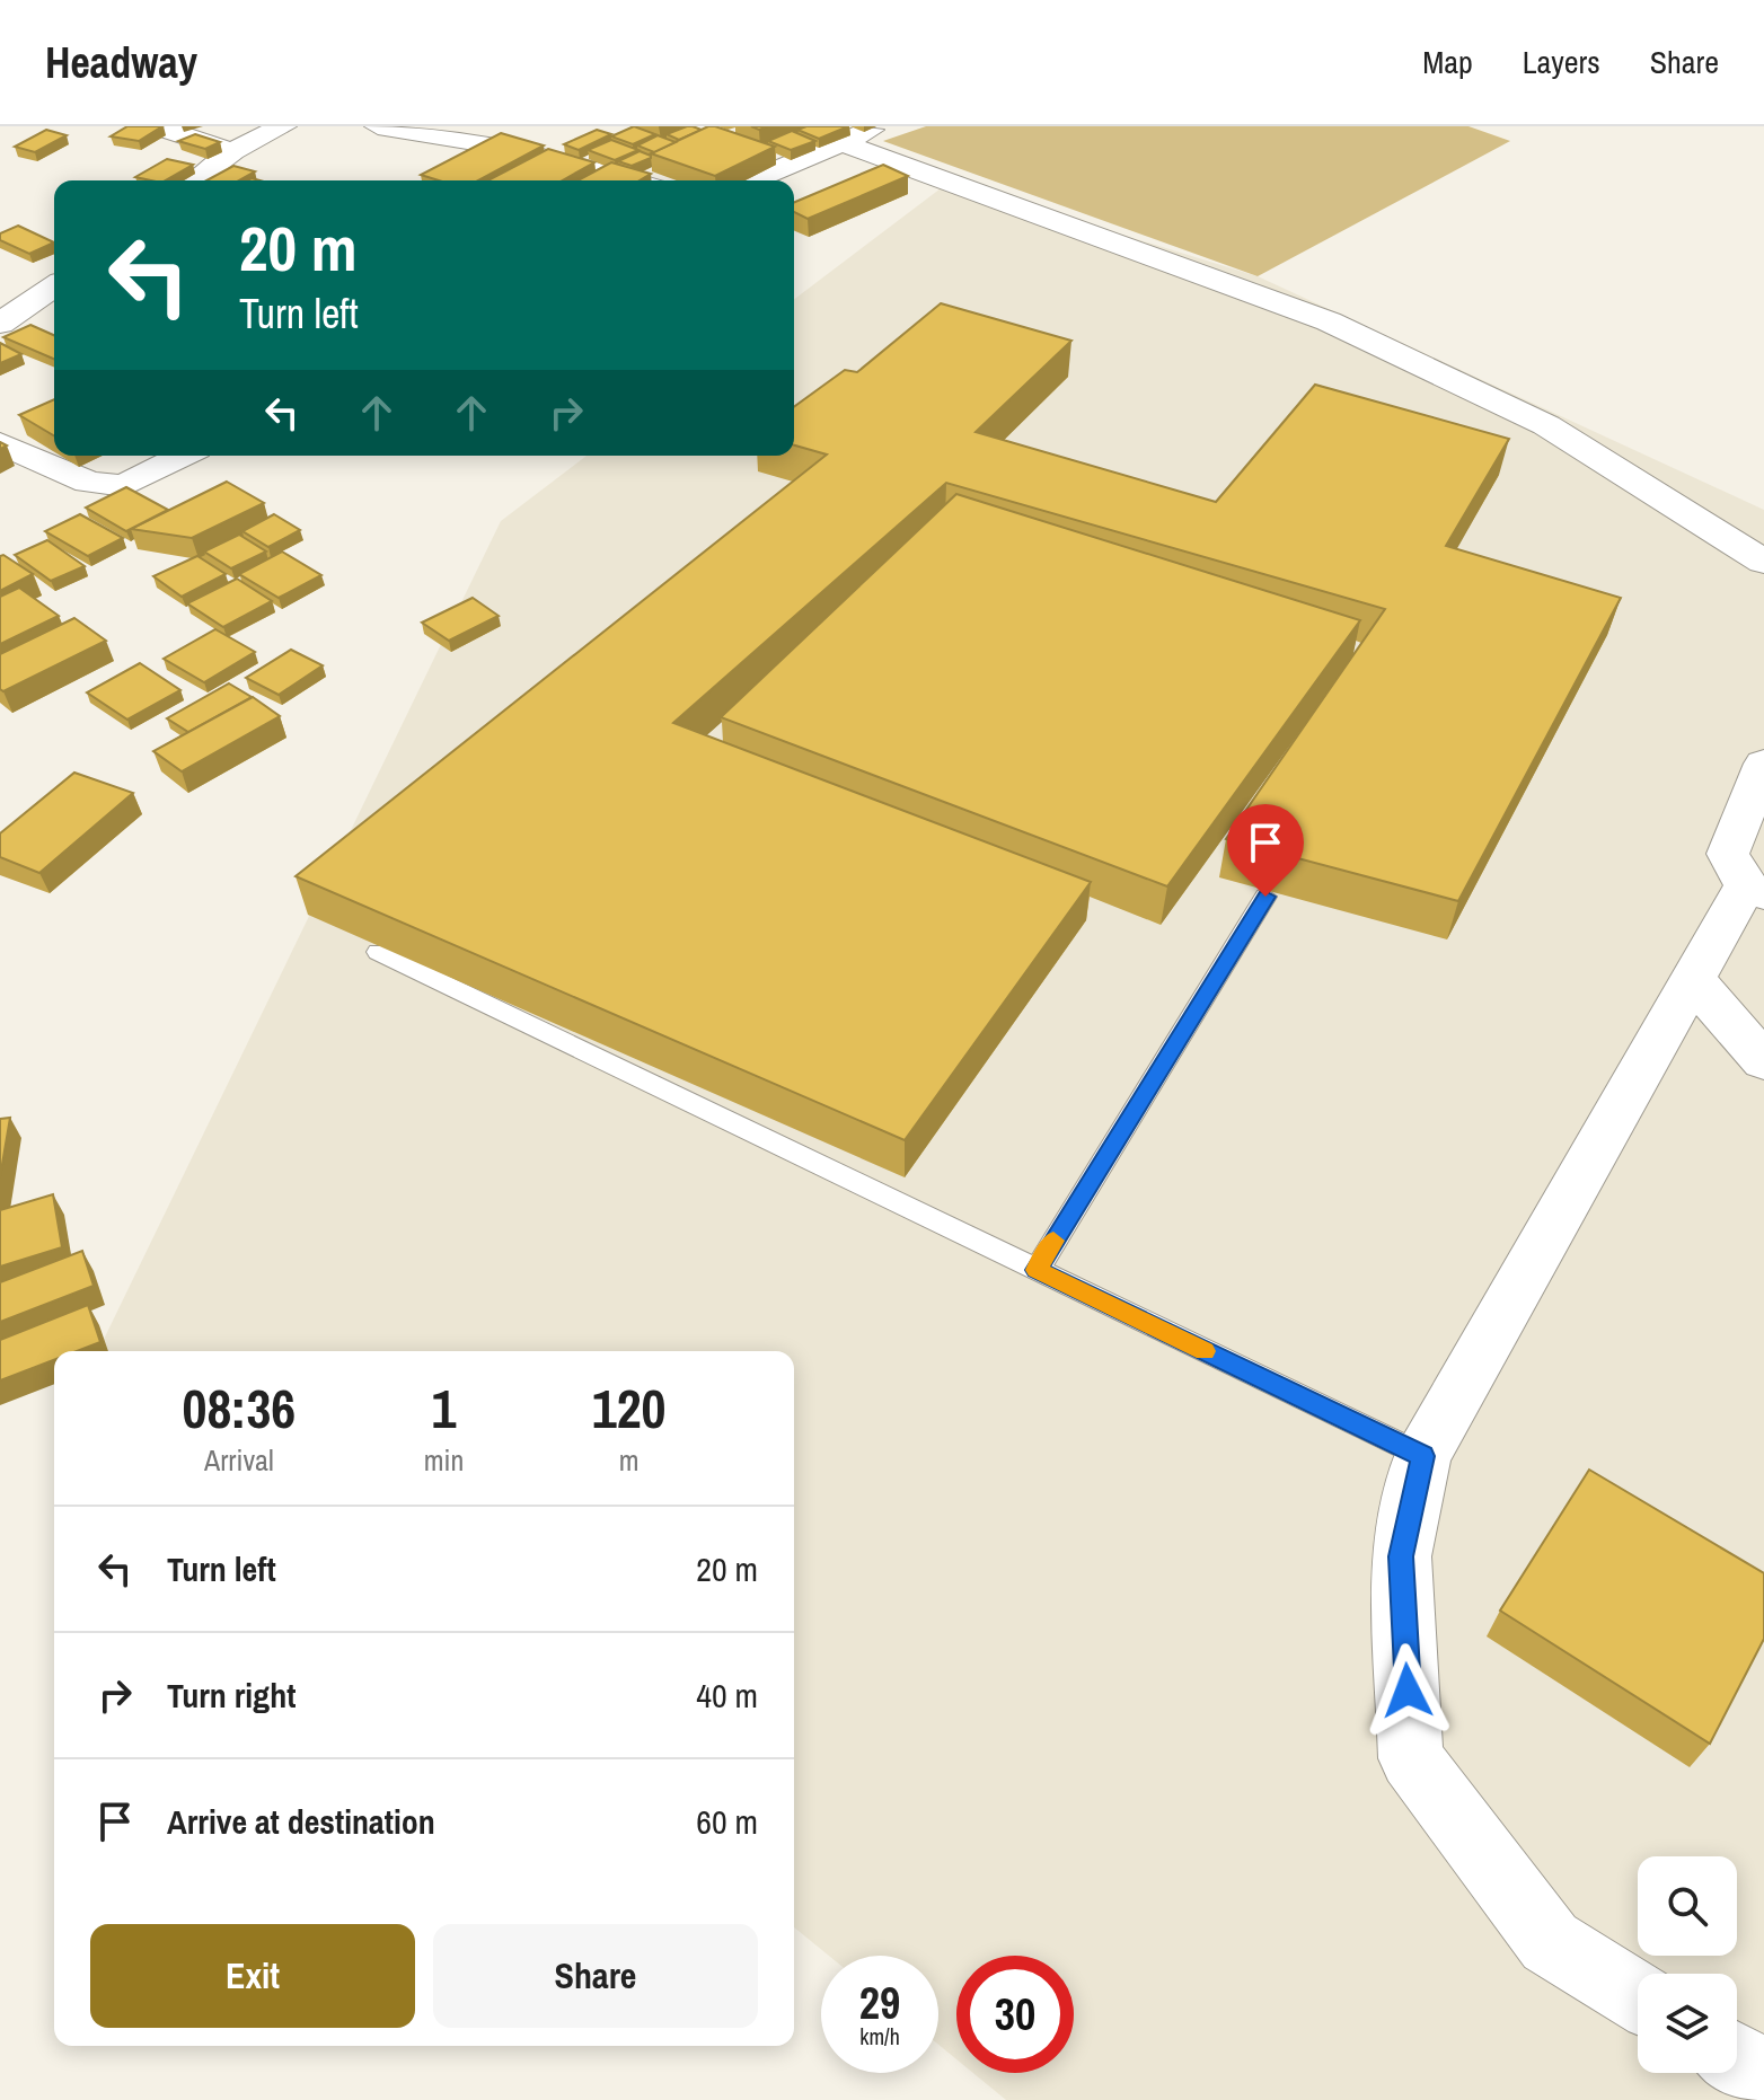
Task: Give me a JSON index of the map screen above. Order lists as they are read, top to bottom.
{
  "page": {
    "header": "Headway",
    "nav": ["Map", "Layers", "Share"],
    "turn": ["20 m", "Turn left"],
    "eta": [
      "08:36",
      "Arrival",
      "1",
      "min",
      "120",
      "m"
    ],
    "list": [
      {
        "name": "Turn left",
        "value": "20 m"
      },
      {
        "name": "Turn right",
        "value": "40 m"
      },
      {
        "name": "Arrive at destination",
        "value": "60 m"
      }
    ],
    "buttons": ["Exit", "Share"],
    "speed": "29 km/h",
    "limit": "30"
  }
}
